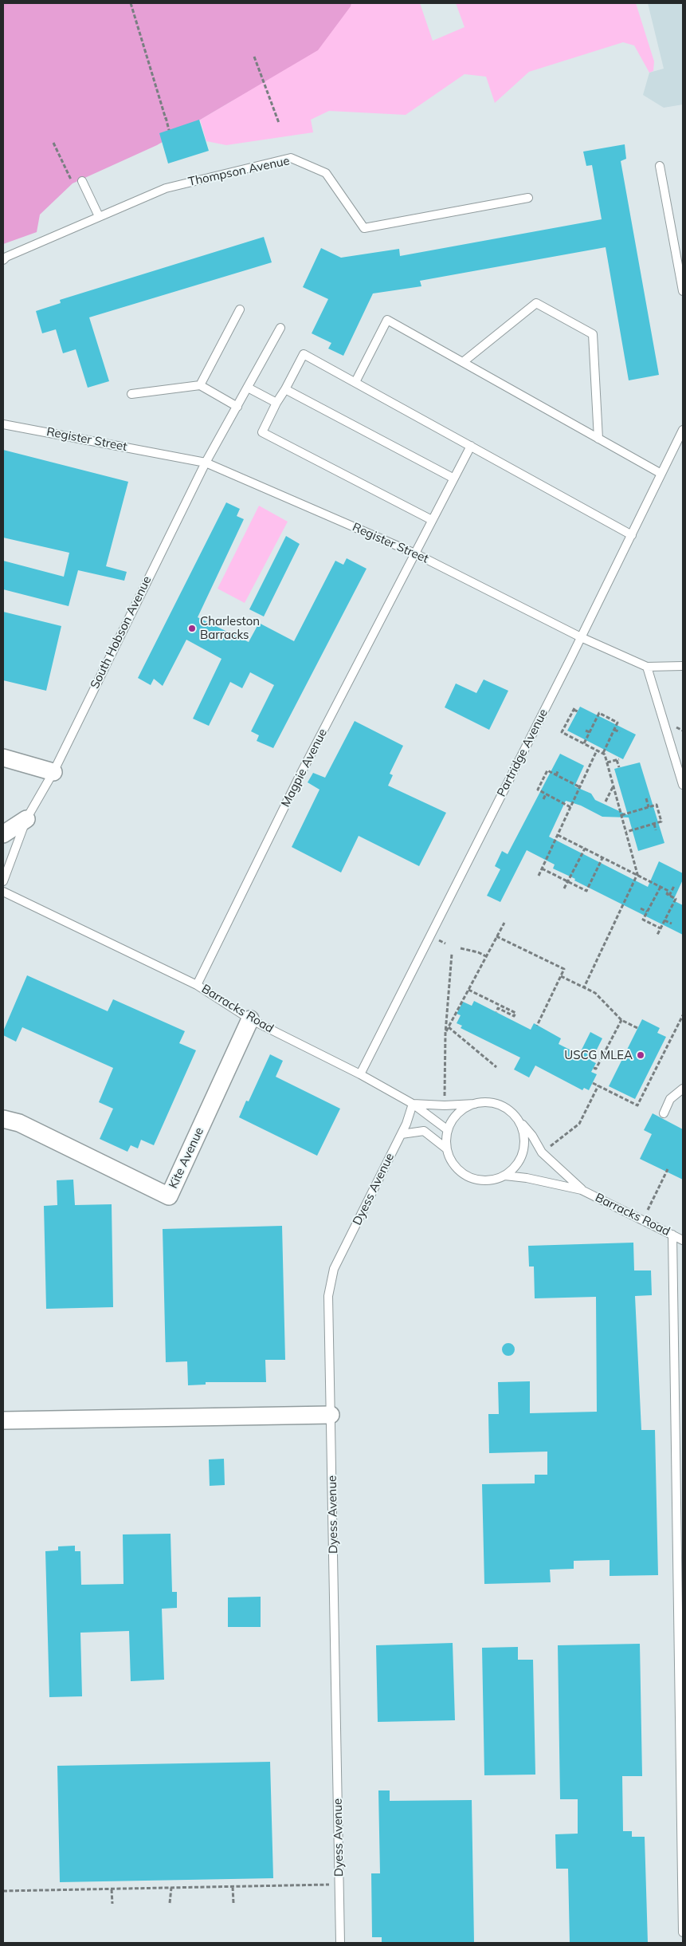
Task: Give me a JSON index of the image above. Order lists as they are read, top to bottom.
{
  "streets": {
    "street": ["Kite Avenue"],
    "lane": [
      "Thompson Avenue",
      "Register Street",
      "South Hobson Avenue",
      "Partridge Avenue",
      "Magpie Avenue",
      "Barracks Road",
      "Dyess Avenue"
    ]
  },
  "crossings": [
    ["Register Street", "South Hobson Avenue"],
    ["Register Street", "Partridge Avenue"],
    ["Register Street", "Magpie Avenue"],
    ["Partridge Avenue", "Barracks Road"],
    ["Magpie Avenue", "Barracks Road"],
    ["Barracks Road", "Kite Avenue"],
    ["Barracks Road", "Dyess Avenue"]
  ],
  "places": ["Charleston Barracks", "USCG MLEA"]
}
